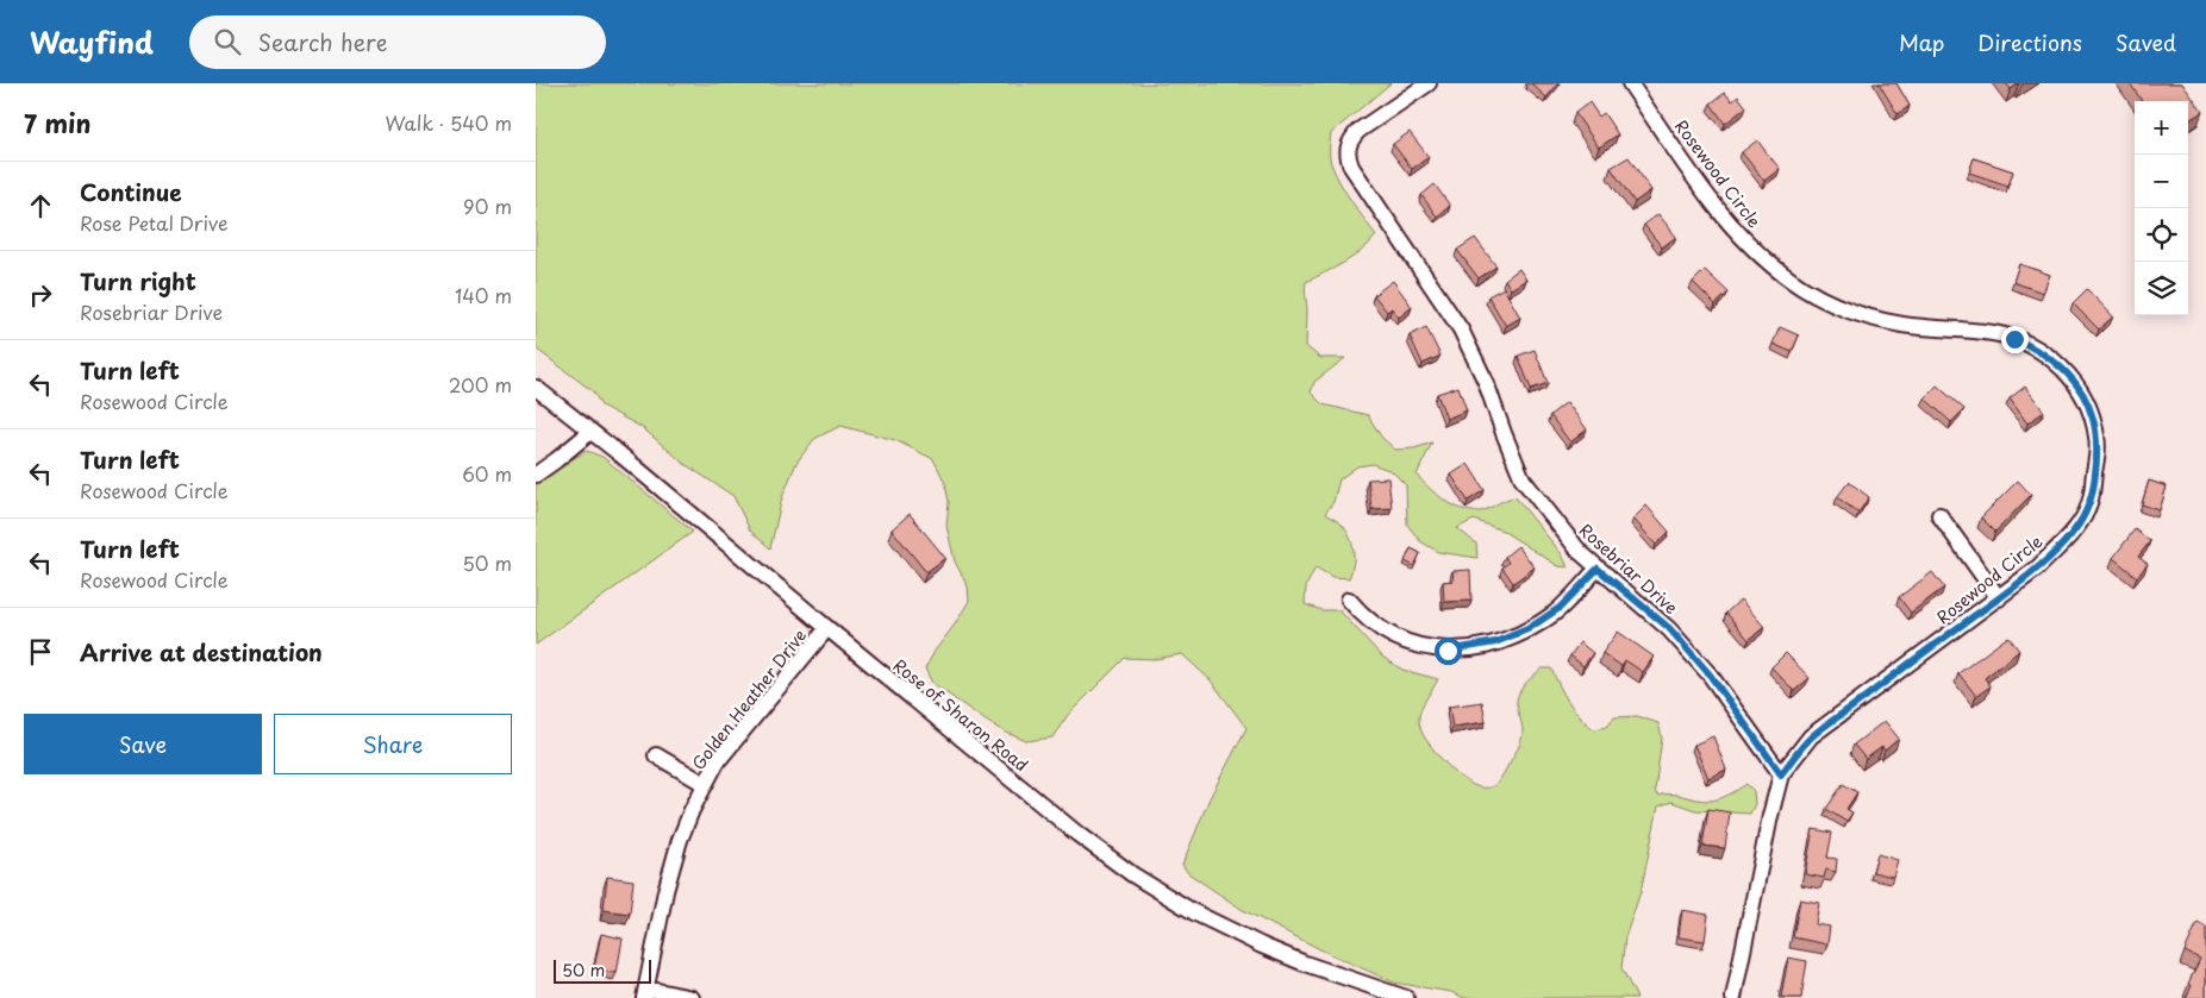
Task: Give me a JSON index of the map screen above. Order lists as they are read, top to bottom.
{
  "streets": {
    "street": [
      "Rosewood Circle",
      "Rosebriar Drive",
      "Golden Heather Drive",
      "Rose of Sharon Road"
    ]
  },
  "crossings": [
    ["Rosewood Circle", "Rosebriar Drive"],
    ["Golden Heather Drive", "Rose of Sharon Road"]
  ],
  "scale_bar": "50 m",
  "page": {
    "header": "Wayfind",
    "search": "Search here",
    "nav": ["Map", "Directions", "Saved"],
    "heading": ["7 min", "Walk · 540 m"],
    "map_buttons": ["+", "−"],
    "list": [
      ["Continue", "Rose Petal Drive", "90 m"],
      ["Turn right", "Rosebriar Drive", "140 m"],
      ["Turn left", "Rosewood Circle", "200 m"],
      ["Turn left", "Rosewood Circle", "60 m"],
      ["Turn left", "Rosewood Circle", "50 m"],
      "Arrive at destination"
    ],
    "buttons": ["Save", "Share"],
    "scale": "50 m"
  }
}
